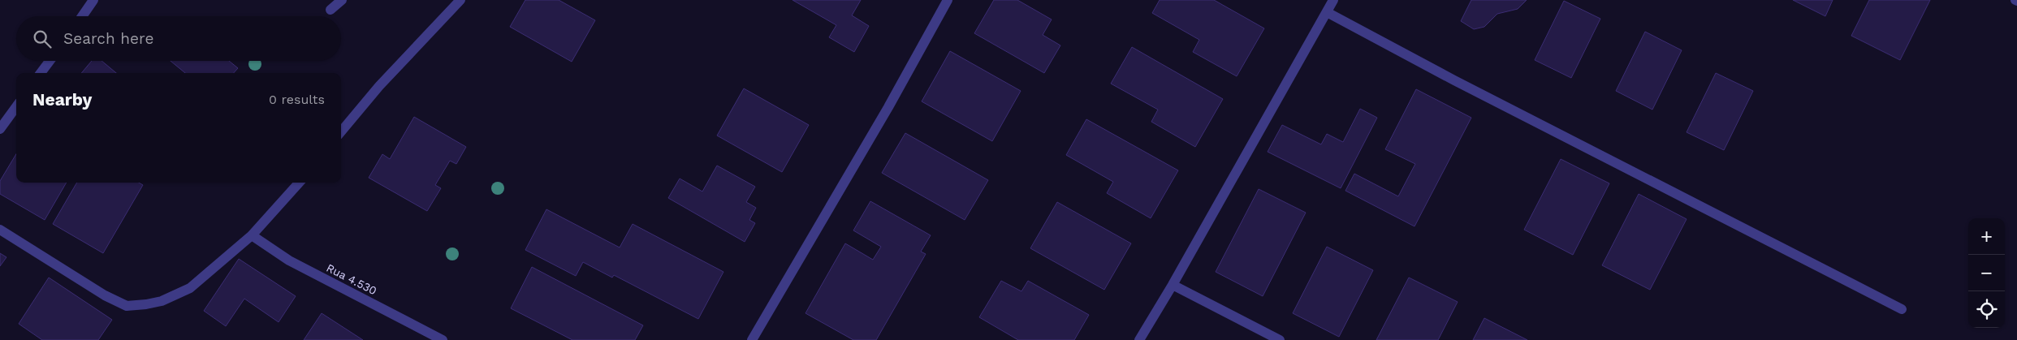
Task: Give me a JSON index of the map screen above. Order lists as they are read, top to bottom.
{
  "streets": {
    "street": ["Rua 4.530"]
  },
  "page": {
    "search": "Search here",
    "heading": ["Nearby", "0 results"],
    "map_buttons": ["+", "−"]
  }
}
